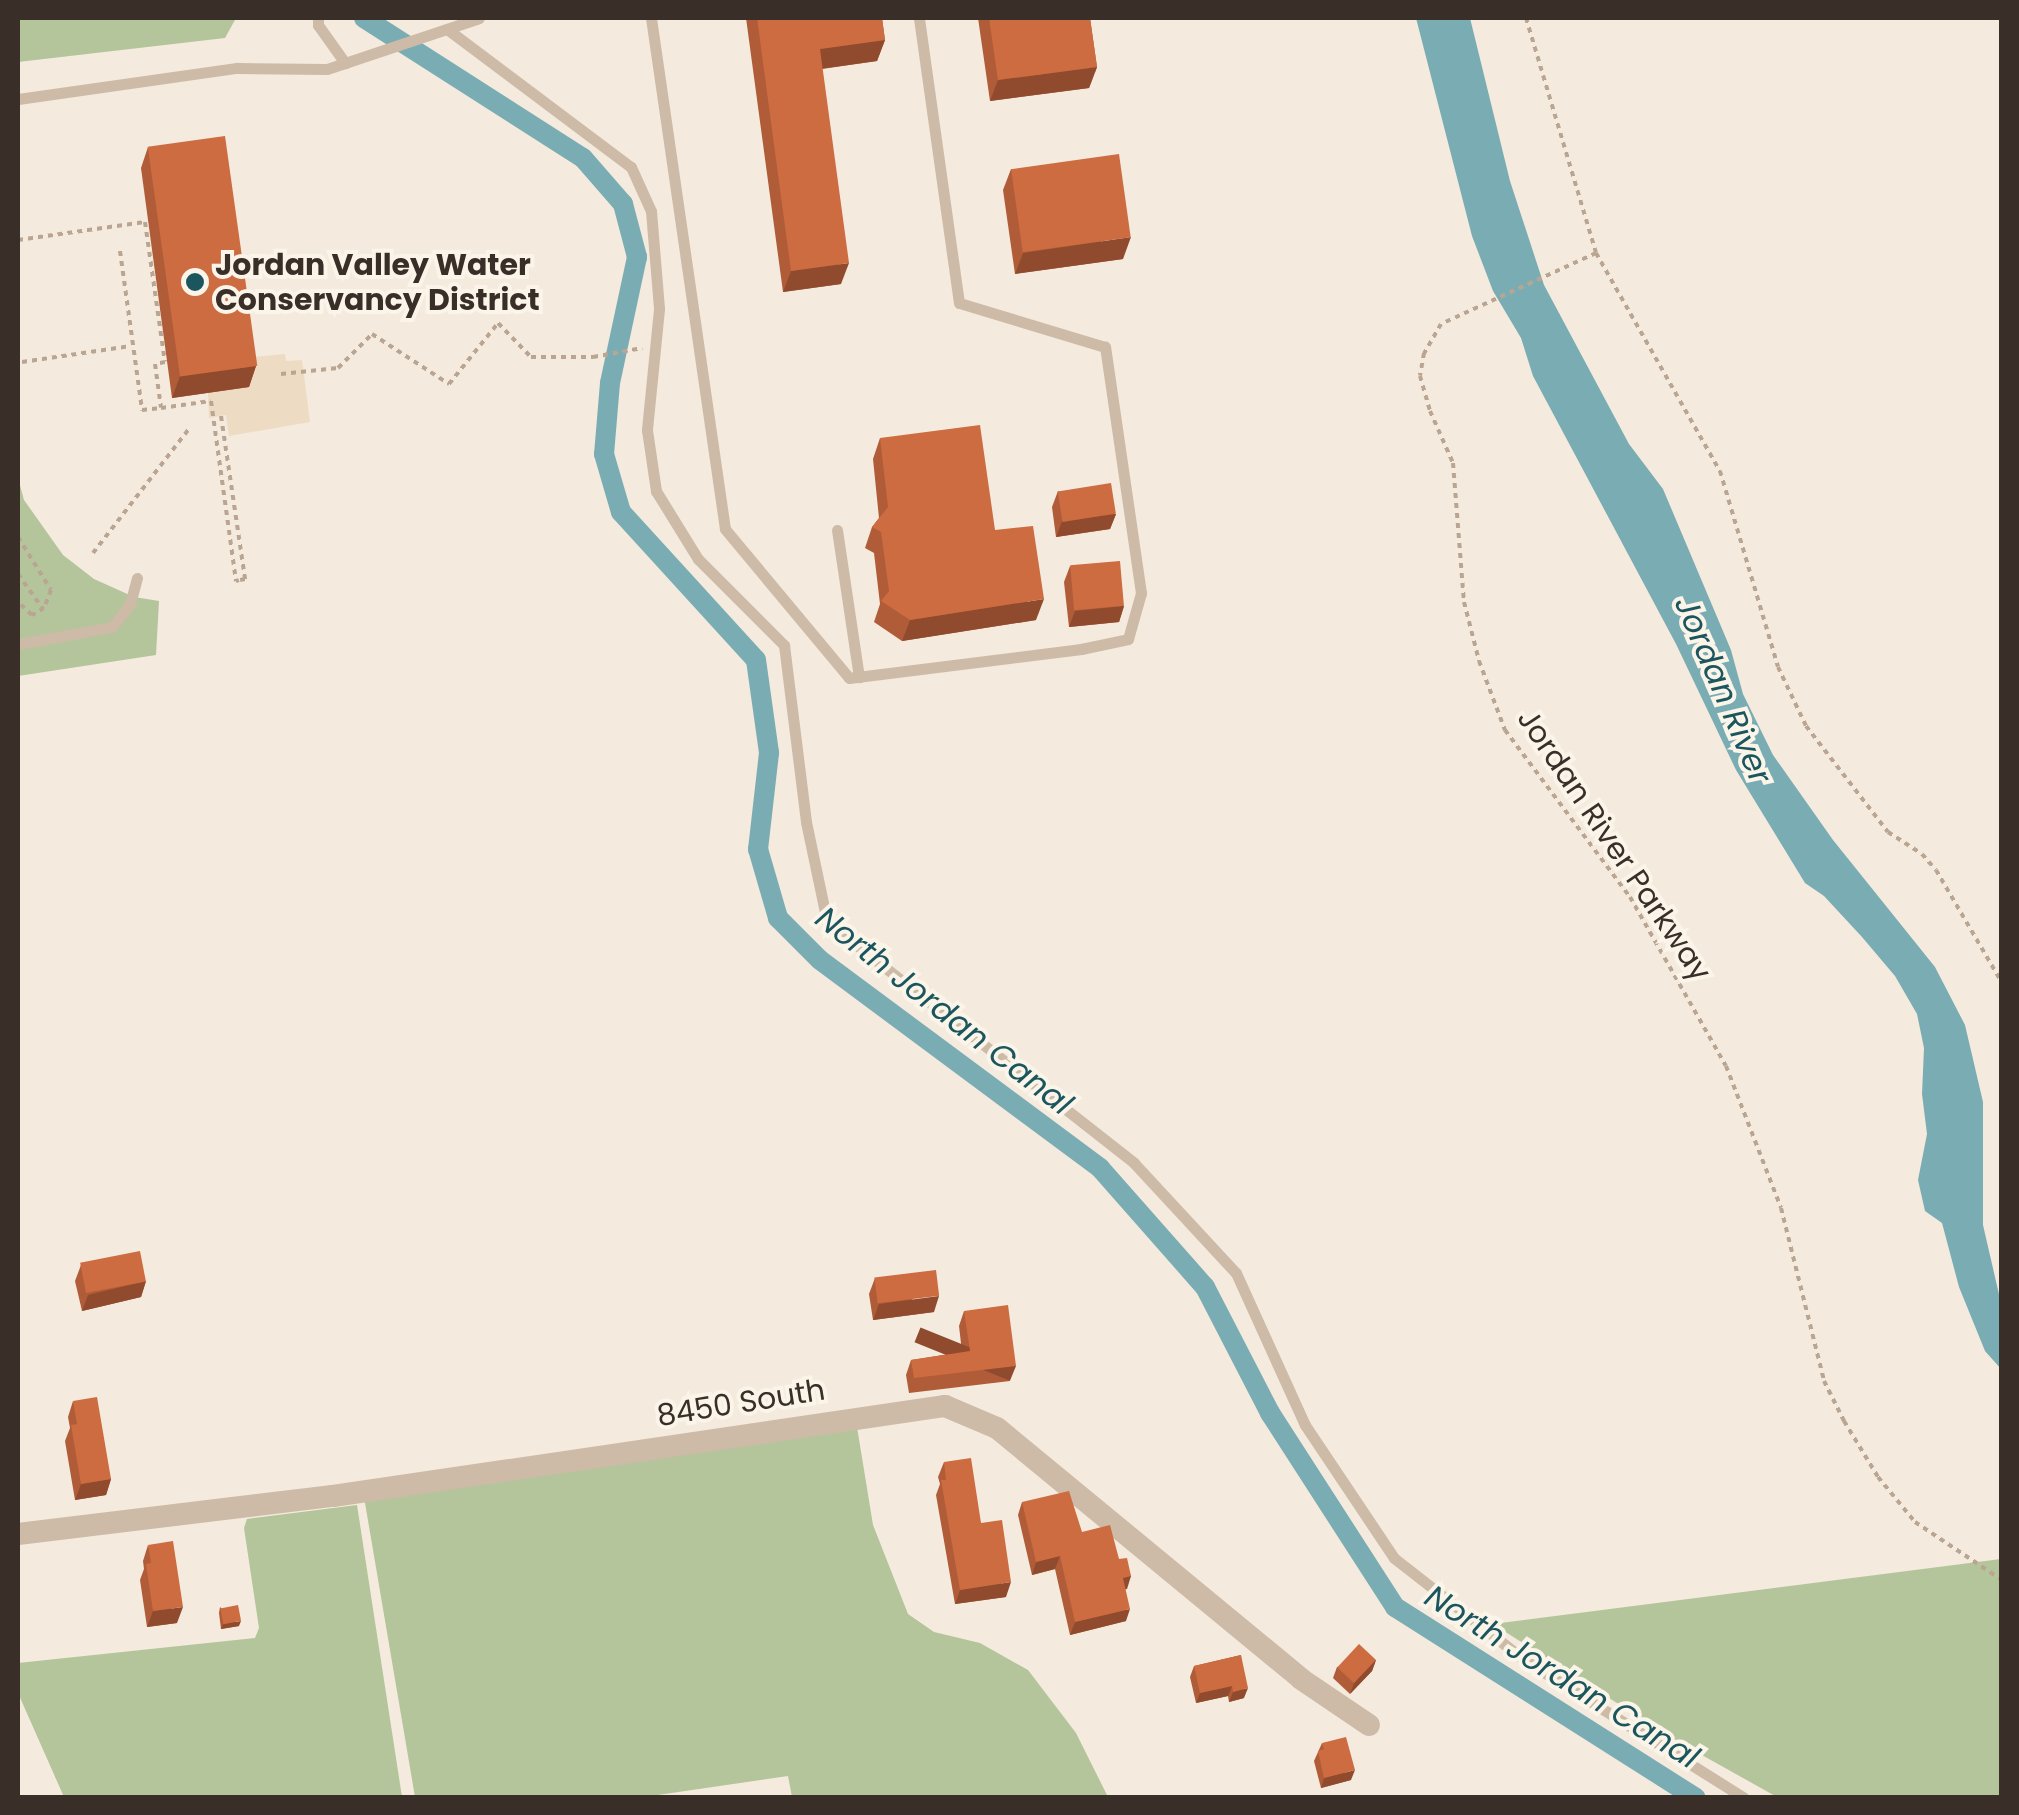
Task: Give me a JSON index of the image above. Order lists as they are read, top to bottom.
{
  "streets": {
    "street": ["8450 South"],
    "path": ["Jordan River Parkway"]
  },
  "water": ["Jordan River", "North Jordan Canal"],
  "places": ["Jordan Valley Water Conservancy District"]
}
